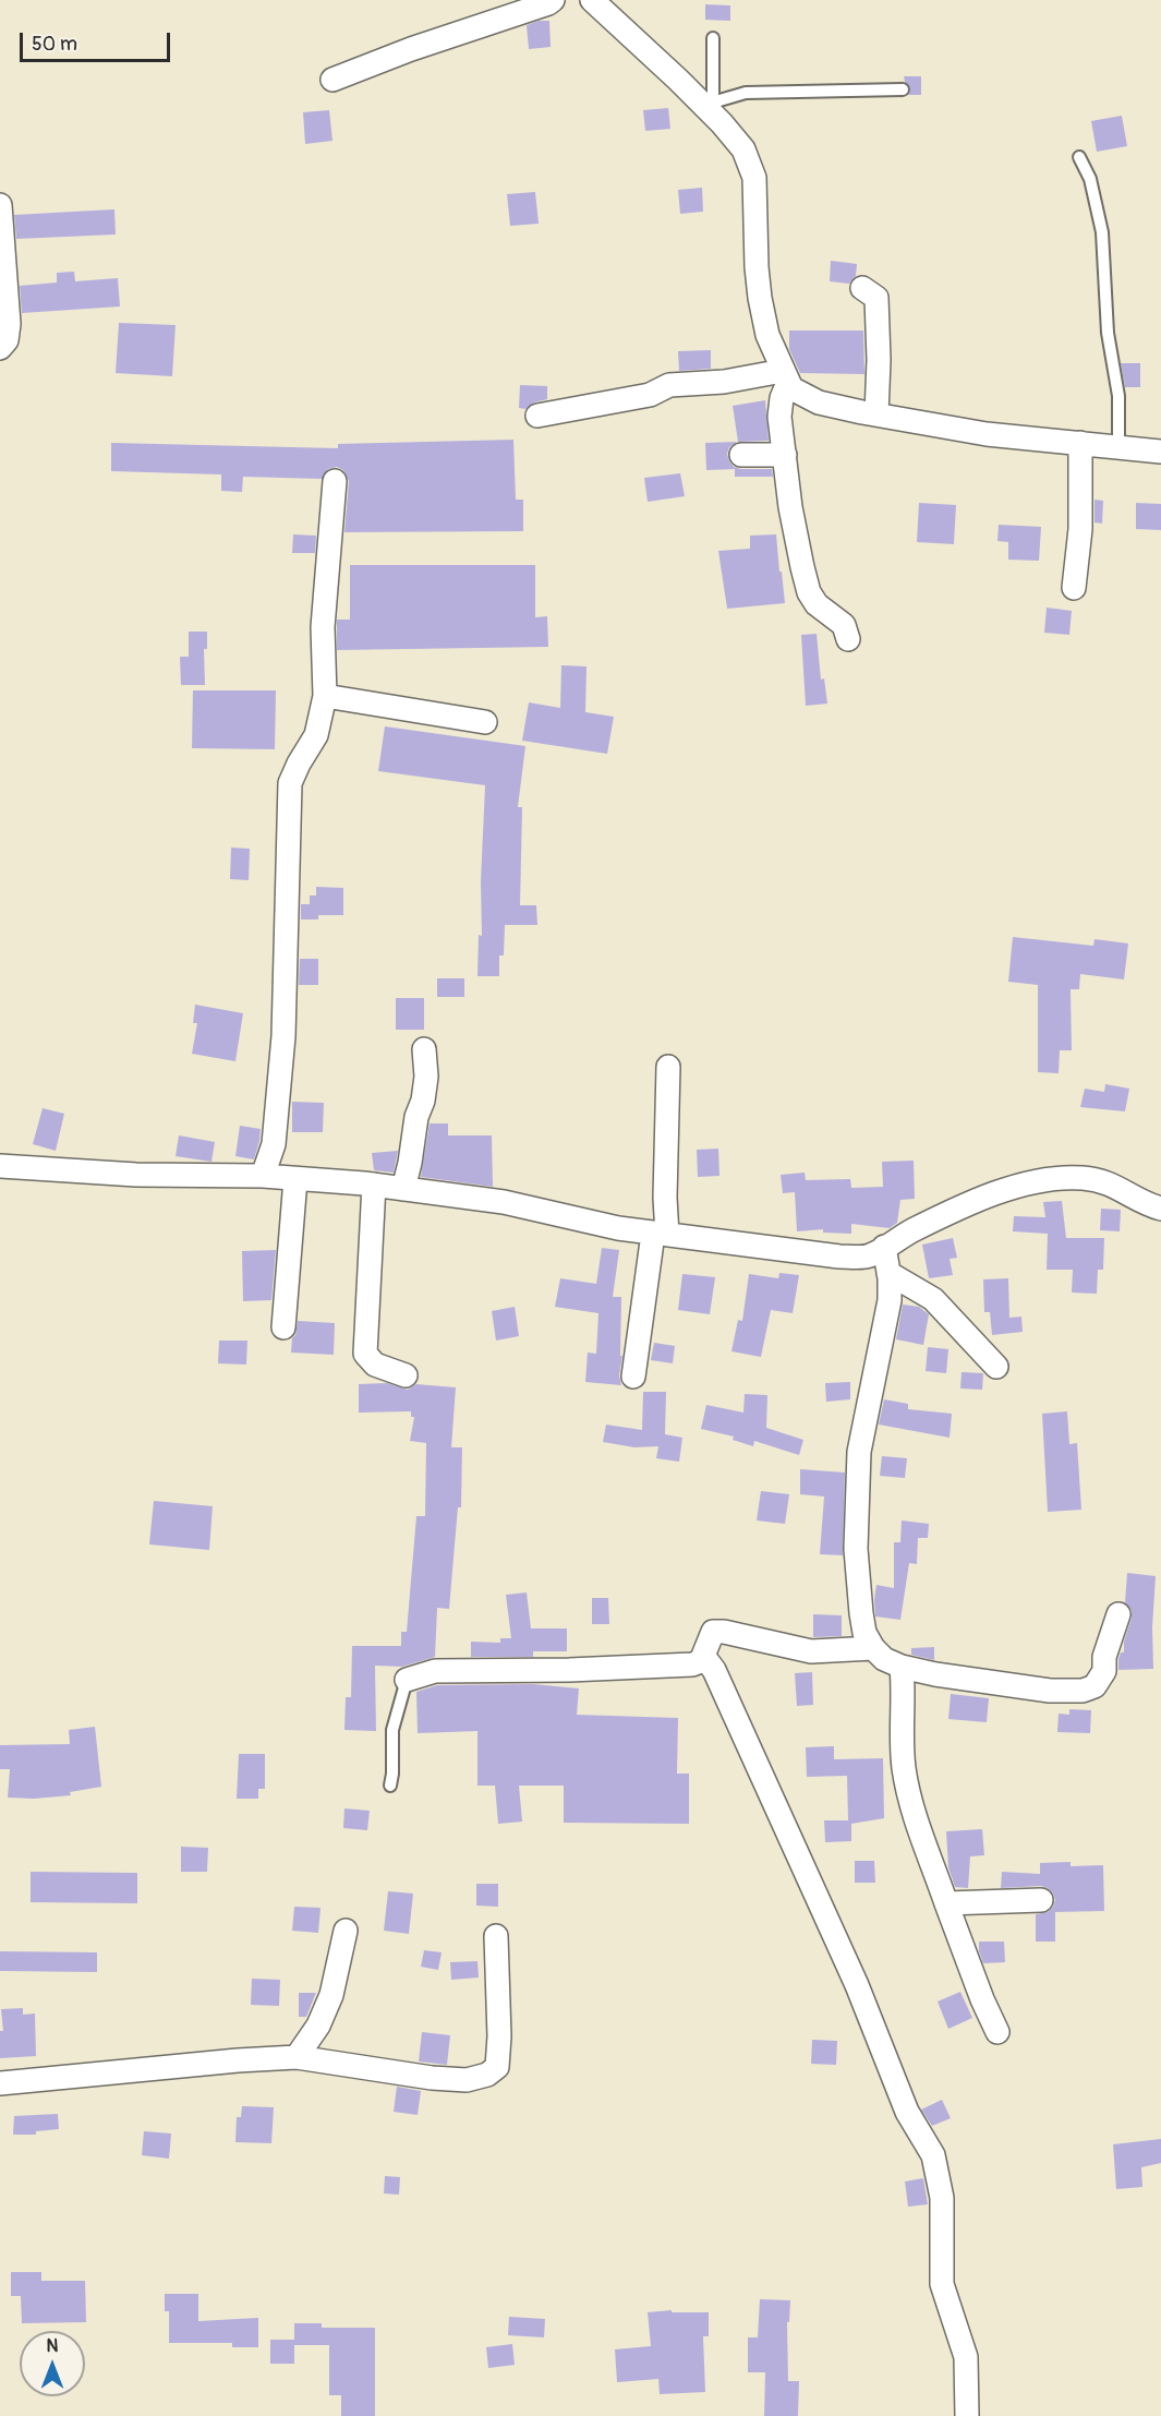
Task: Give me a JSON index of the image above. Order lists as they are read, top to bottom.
{
  "scale_bar": "50 m",
  "north": "top"
}
